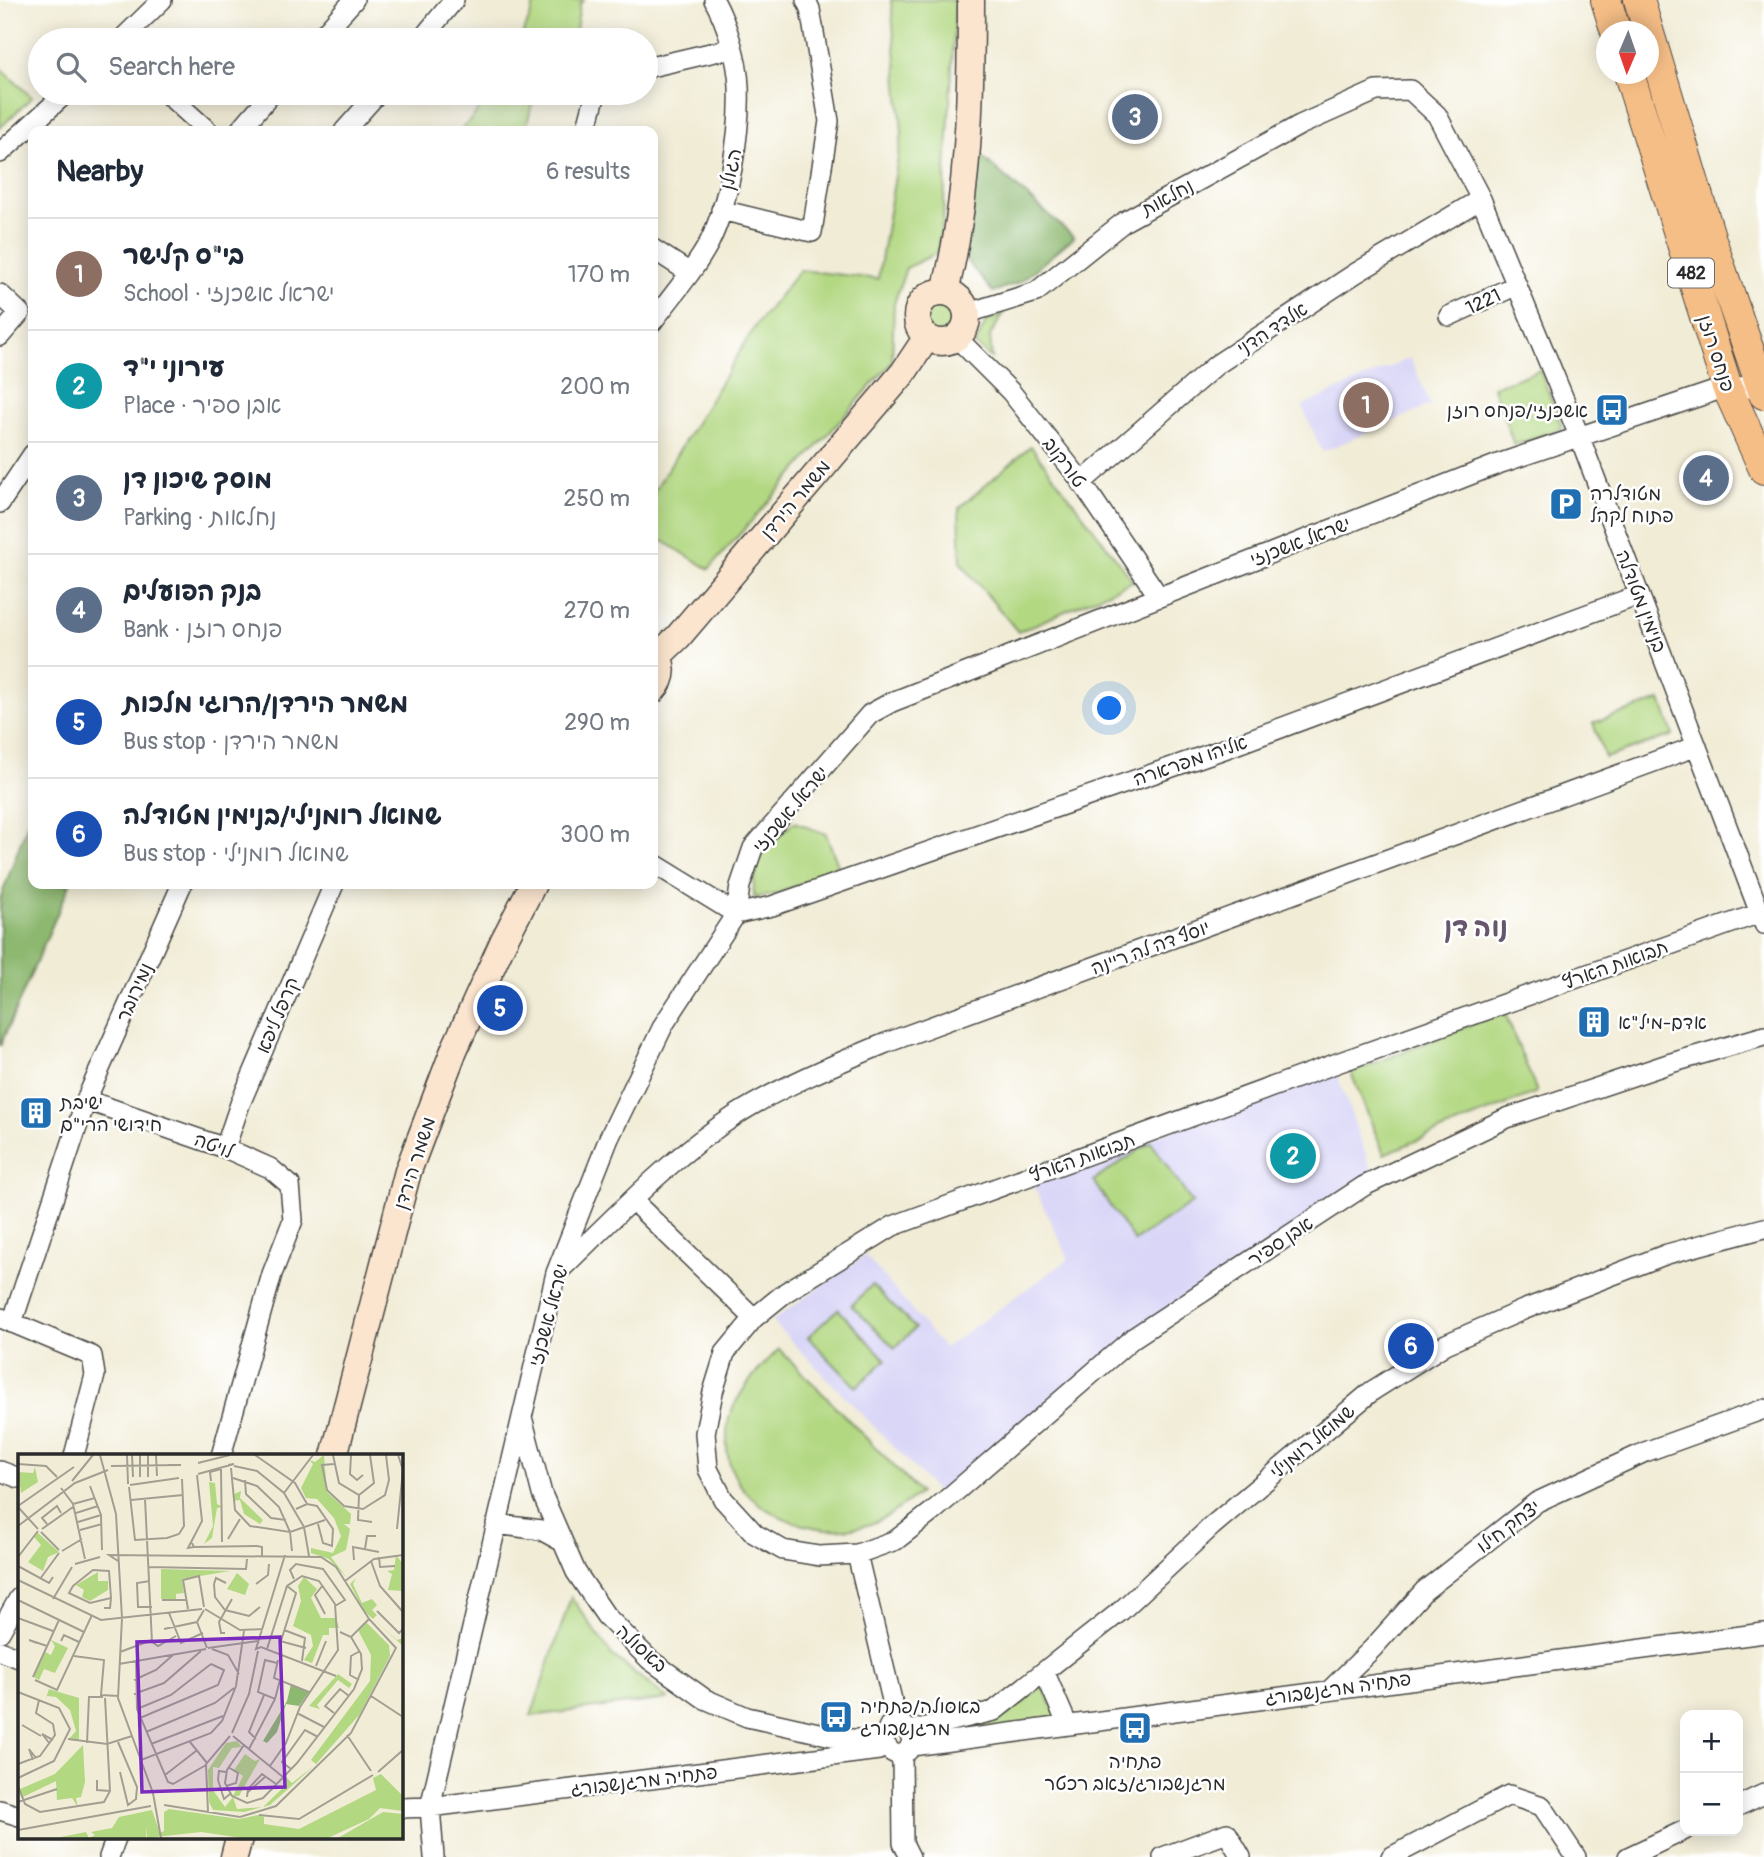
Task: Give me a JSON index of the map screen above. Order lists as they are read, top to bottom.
{
  "streets": {
    "main road": ["482", "פנחס רוזן"],
    "street": [
      "הגולן",
      "נחלאות",
      "1221",
      "אלדד הדני",
      "טורקוב",
      "משמר הירדן",
      "ישראל אשכנזי",
      "בנימין מטודלה",
      "אליהו מפרארה",
      "יוסף דה לה ריינה",
      "תבואות הארץ",
      "נמירובר",
      "קרפל ליפא",
      "לויטה",
      "אבן ספיר",
      "שמואל רומנילי",
      "יצחק חילו",
      "באסולה",
      "פתחיה מרגנשבורג"
    ]
  },
  "crossings": [
    ["נחלאות", "טורקוב"],
    ["נחלאות", "משמר הירדן"],
    ["נחלאות", "בנימין מטודלה"],
    ["1221", "בנימין מטודלה"],
    ["אלדד הדני", "טורקוב"],
    ["אלדד הדני", "בנימין מטודלה"],
    ["פנחס רוזן", "ישראל אשכנזי"],
    ["טורקוב", "משמר הירדן"],
    ["טורקוב", "ישראל אשכנזי"],
    ["ישראל אשכנזי", "בנימין מטודלה"],
    ["ישראל אשכנזי", "אליהו מפרארה"],
    ["ישראל אשכנזי", "יוסף דה לה ריינה"],
    ["ישראל אשכנזי", "באסולה"],
    ["ישראל אשכנזי", "פתחיה מרגנשבורג"],
    ["בנימין מטודלה", "אליהו מפרארה"],
    ["בנימין מטודלה", "יוסף דה לה ריינה"],
    ["בנימין מטודלה", "תבואות הארץ"],
    ["תבואות הארץ", "אבן ספיר"],
    ["נמירובר", "לויטה"],
    ["קרפל ליפא", "לויטה"],
    ["שמואל רומנילי", "באסולה"],
    ["שמואל רומנילי", "פתחיה מרגנשבורג"],
    ["יצחק חילו", "פתחיה מרגנשבורג"],
    ["באסולה", "פתחיה מרגנשבורג"]
  ],
  "districts": ["נוה דן"],
  "places": {
    "bus stop": ["אשכנזי/פנחס רוזן", "באסולה/פתחיה מרגנשבורג", "פתחיה מרגנשבורג/זאב רכטר"],
    "parking": ["מטודלרה פתוח לקהל"],
    "building": ["אדם-מיל\"א", "ישיבת חידושי הרי\"ם"]
  },
  "north": "bottom",
  "page": {
    "search": "Search here",
    "pins": [
      "3",
      "1",
      "4",
      "5",
      "2",
      "6"
    ],
    "heading": ["Nearby", "6 results"],
    "list": [
      {
        "mark": "1",
        "name": "בי\"ס קלישר",
        "note": "School · ישראל אשכנזי",
        "value": "170 m"
      },
      {
        "mark": "2",
        "name": "עירוני י\"ד",
        "note": "Place · אבן ספיר",
        "value": "200 m"
      },
      {
        "mark": "3",
        "name": "מוסך שיכון דן",
        "note": "Parking · נחלאות",
        "value": "250 m"
      },
      {
        "mark": "4",
        "name": "בנק הפועלים",
        "note": "Bank · פנחס רוזן",
        "value": "270 m"
      },
      {
        "mark": "5",
        "name": "משמר הירדן/הרוגי מלכות",
        "note": "Bus stop · משמר הירדן",
        "value": "290 m"
      },
      {
        "mark": "6",
        "name": "שמואל רומנילי/בנימין מטודלה",
        "note": "Bus stop · שמואל רומנילי",
        "value": "300 m"
      }
    ],
    "map_buttons": ["+", "−"]
  }
}
